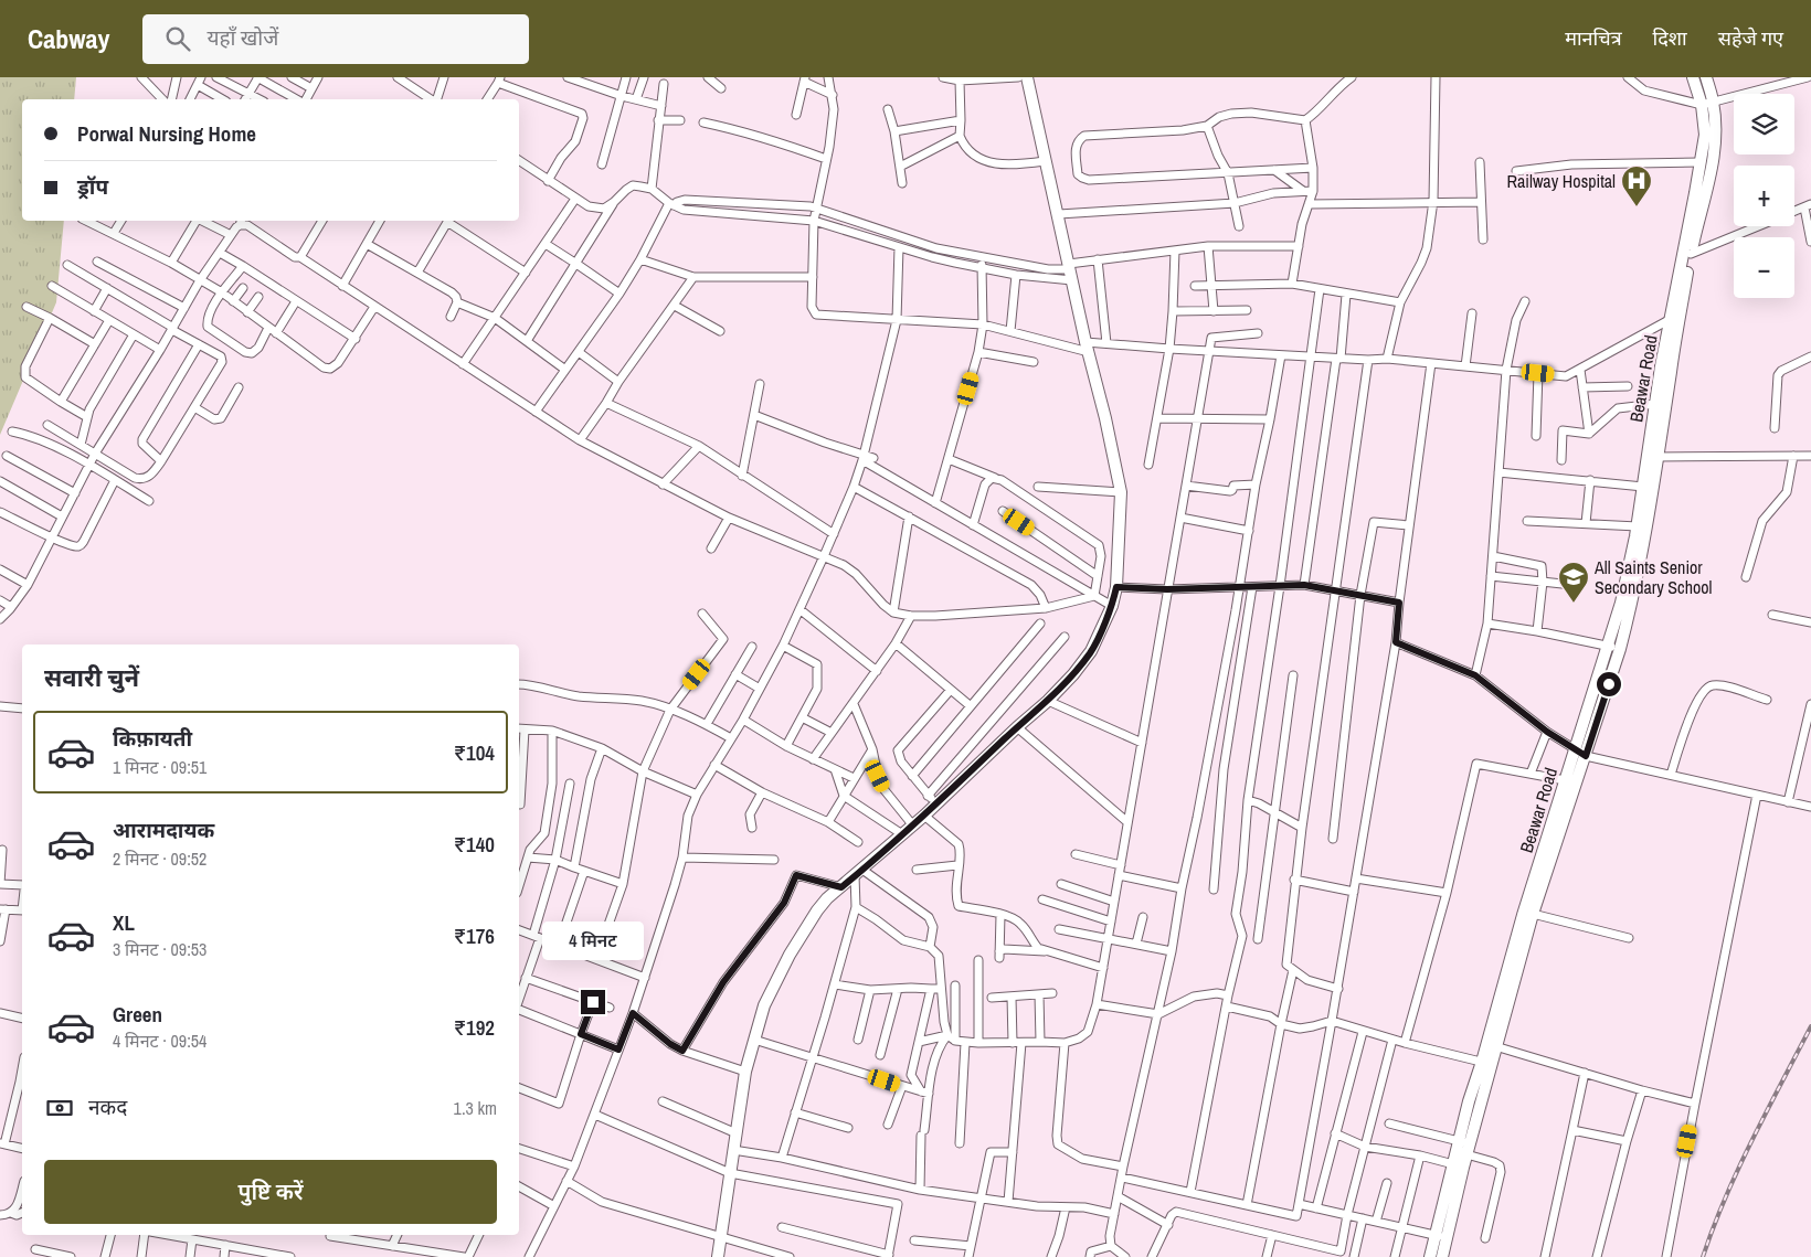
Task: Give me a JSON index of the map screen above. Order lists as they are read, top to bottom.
{
  "streets": {
    "main road": ["Beawar Road"]
  },
  "places": {
    "hospital": ["Railway Hospital"],
    "school or university": ["All Saints Senior Secondary School"]
  },
  "page": {
    "header": "Cabway",
    "search": "यहाँ खोजें",
    "nav": ["मानचित्र", "दिशा", "सहेजे गए"],
    "map_buttons": ["+", "−"],
    "banner": ["Porwal Nursing Home", "ड्रॉप"],
    "heading": "सवारी चुनें",
    "list": [
      {
        "name": "किफ़ायती",
        "note": "1 मिनट · 09:51",
        "value": "₹104"
      },
      {
        "name": "आरामदायक",
        "note": "2 मिनट · 09:52",
        "value": "₹140"
      },
      {
        "name": "XL",
        "note": "3 मिनट · 09:53",
        "value": "₹176"
      },
      {
        "name": "Green",
        "note": "4 मिनट · 09:54",
        "value": "₹192"
      }
    ],
    "bubble": "4 मिनट",
    "pay": ["नकद", "1.3 km"],
    "buttons": "पुष्टि करें"
  }
}
